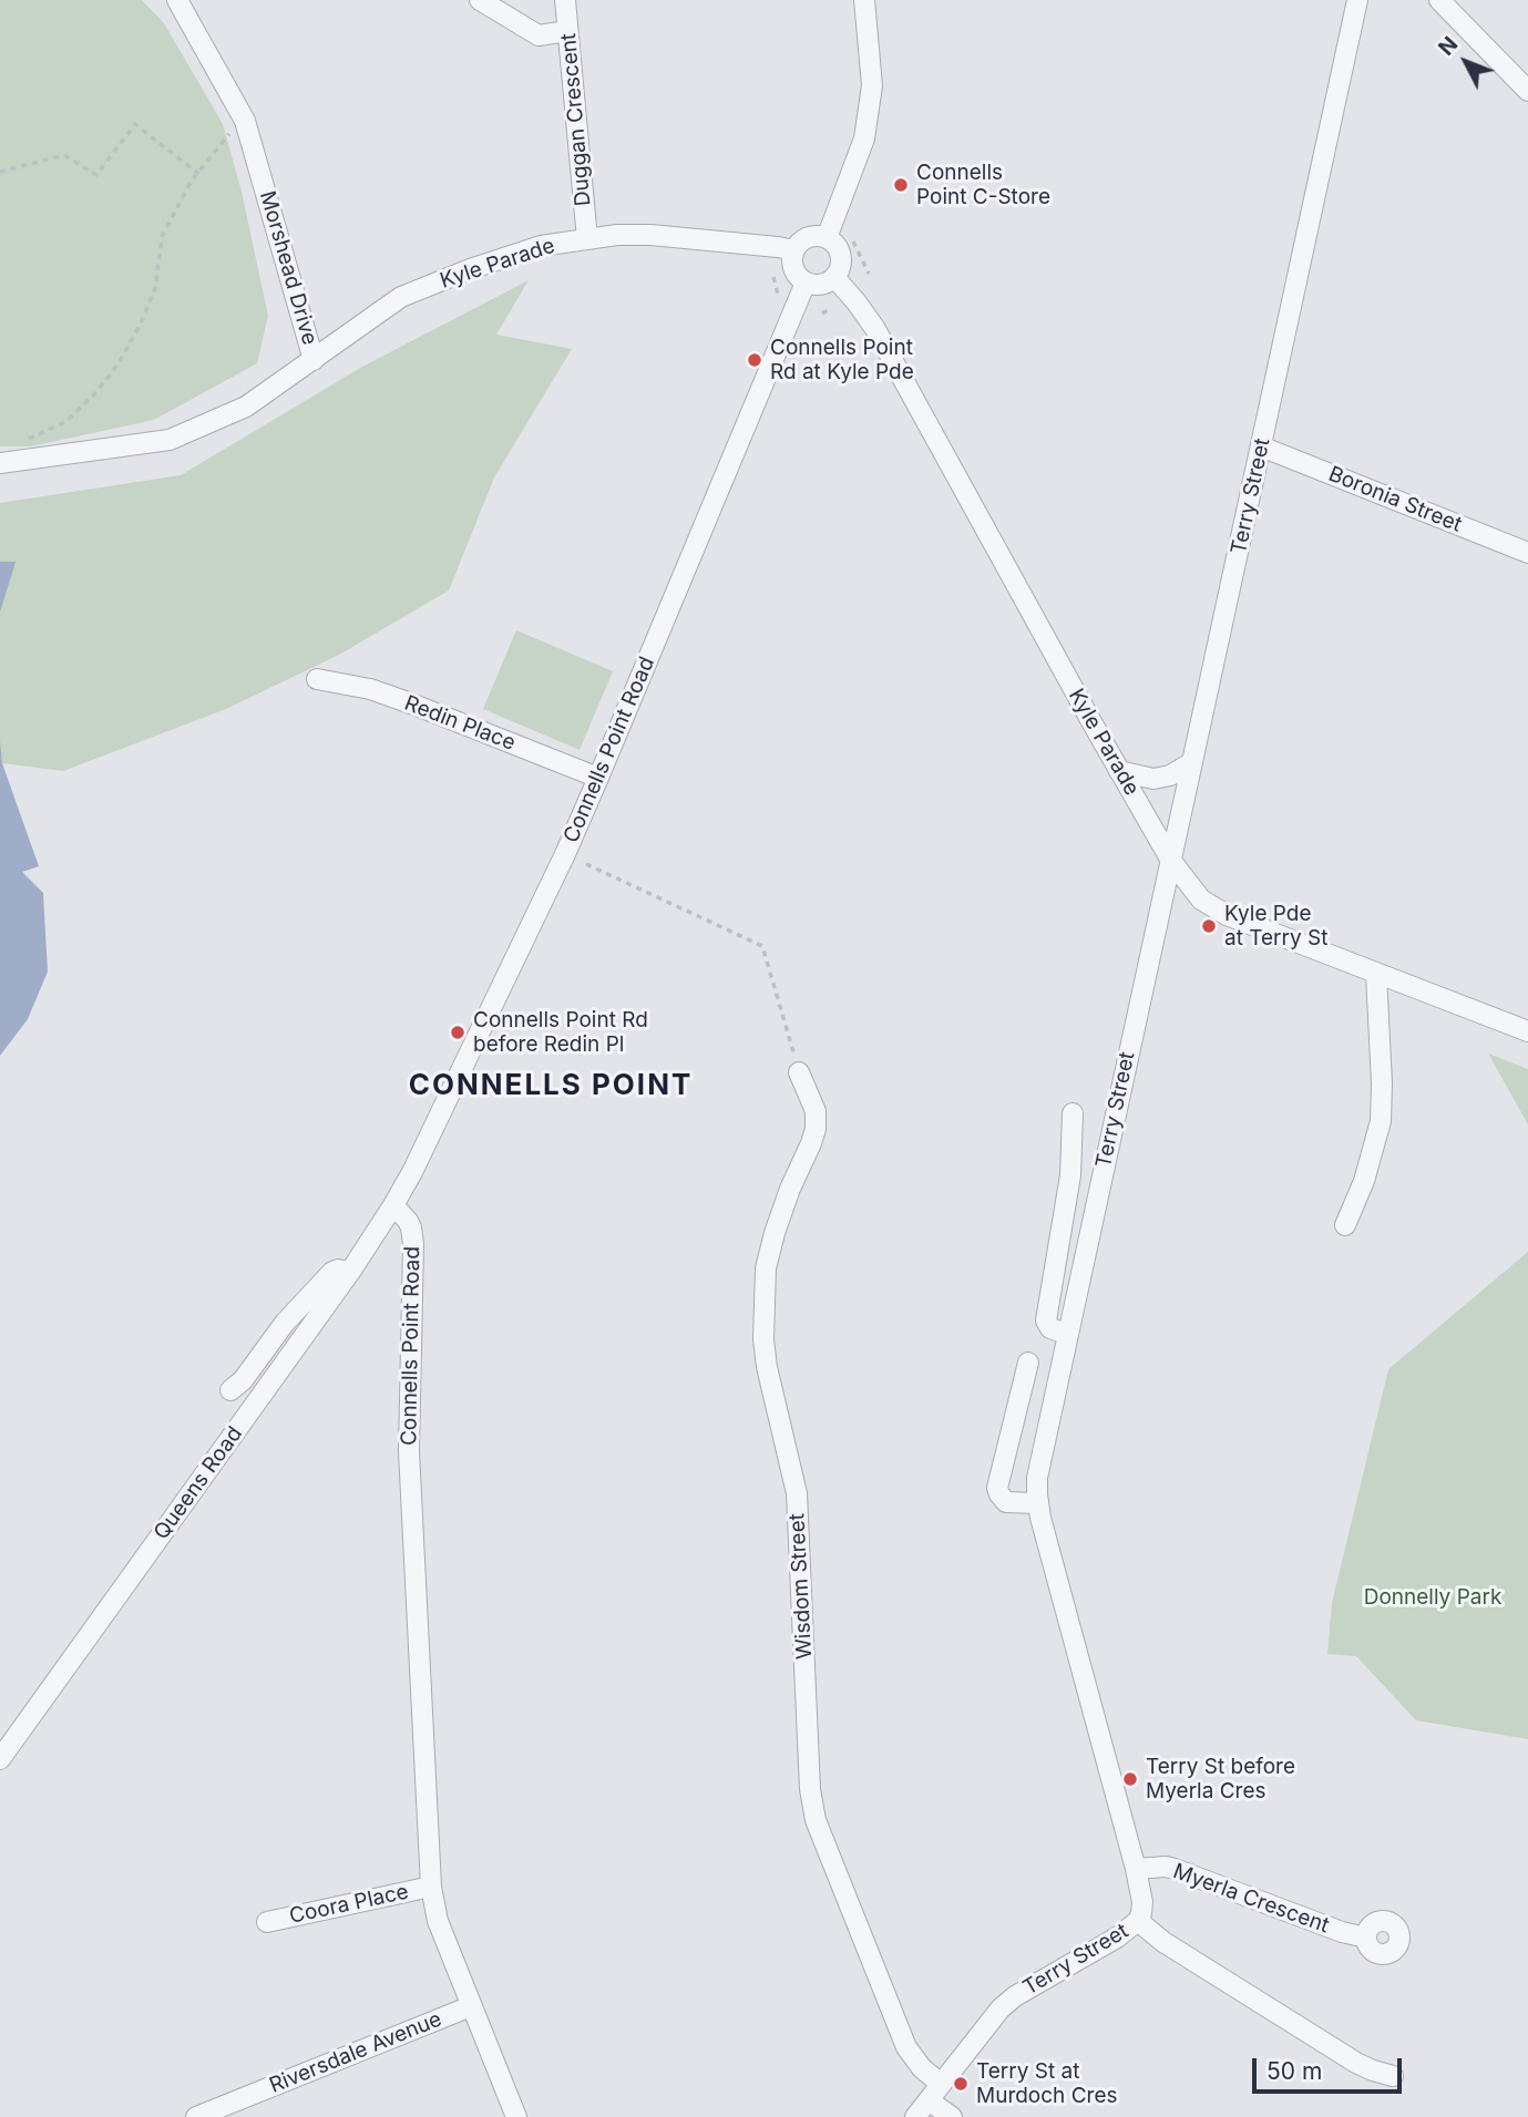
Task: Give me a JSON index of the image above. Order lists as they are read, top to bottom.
{
  "streets": {
    "street": [
      "Duggan Crescent",
      "Kyle Parade",
      "Morshead Drive",
      "Terry Street",
      "Boronia Street",
      "Redin Place",
      "Connells Point Road",
      "Queens Road",
      "Wisdom Street",
      "Myerla Crescent",
      "Coora Place",
      "Riversdale Avenue"
    ]
  },
  "crossings": [
    ["Duggan Crescent", "Kyle Parade"],
    ["Kyle Parade", "Morshead Drive"],
    ["Kyle Parade", "Terry Street"],
    ["Kyle Parade", "Connells Point Road"],
    ["Terry Street", "Boronia Street"],
    ["Terry Street", "Wisdom Street"],
    ["Terry Street", "Myerla Crescent"],
    ["Redin Place", "Connells Point Road"],
    ["Connells Point Road", "Queens Road"],
    ["Connells Point Road", "Coora Place"],
    ["Connells Point Road", "Riversdale Avenue"]
  ],
  "districts": ["CONNELLS POINT"],
  "parks": ["Donnelly Park"],
  "places": [
    "Connells Point C-Store",
    "Connells Point Rd at Kyle Pde",
    "Kyle Pde at Terry St",
    "Connells Point Rd before Redin Pl",
    "Terry St before Myerla Cres",
    "Terry St at Murdoch Cres"
  ],
  "scale_bar": "50 m",
  "north": "top left"
}
